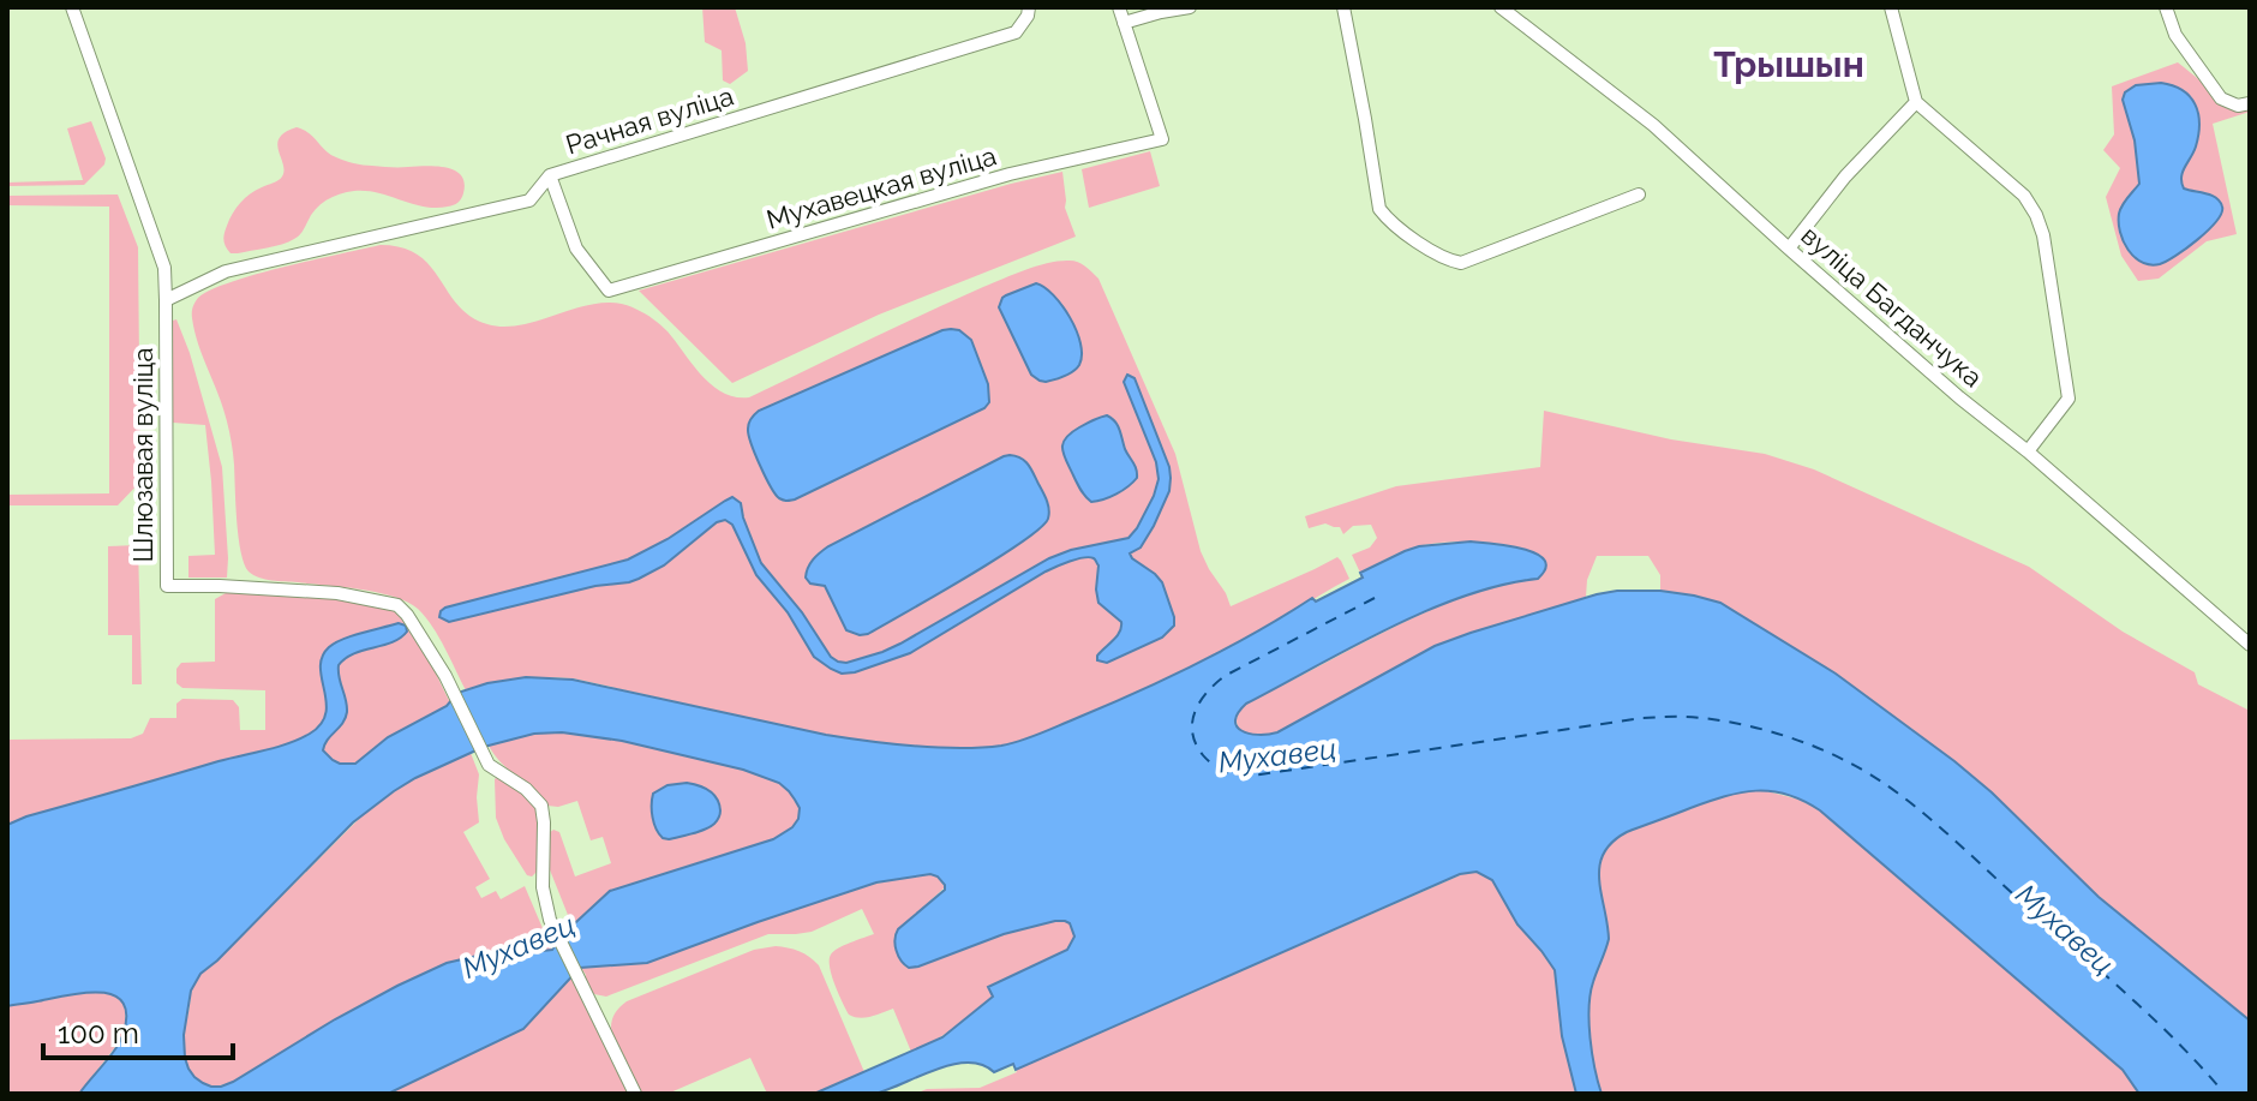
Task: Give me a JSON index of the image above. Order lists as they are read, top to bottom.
{
  "streets": {
    "street": [
      "Рачная вуліца",
      "Мухавецкая вуліца",
      "вуліца Багданчука",
      "Шлюзавая вуліца"
    ]
  },
  "crossings": [
    ["Рачная вуліца", "Мухавецкая вуліца"],
    ["Рачная вуліца", "Шлюзавая вуліца"]
  ],
  "districts": ["Трышын"],
  "water": ["Мухавец"],
  "scale_bar": "100 m"
}
